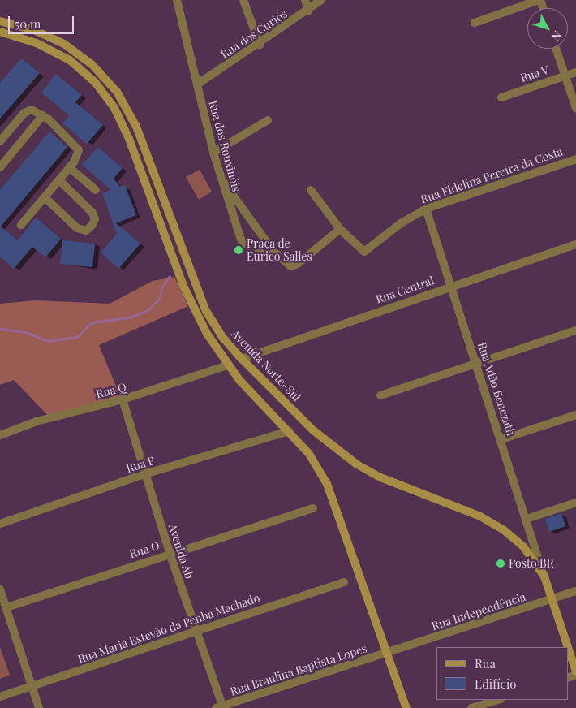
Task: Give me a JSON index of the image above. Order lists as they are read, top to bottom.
{
  "streets": {
    "main road": ["Avenida Norte-Sul"],
    "street": [
      "Rua dos Curiós",
      "Rua V",
      "Rua dos Rouxinóis",
      "Rua Fidelina Pereira da Costa",
      "Rua Central",
      "Rua Adão Benezath",
      "Rua Q",
      "Rua P",
      "Rua O",
      "Avenida Ab",
      "Rua Independência",
      "Rua Maria Estevão da Penha Machado",
      "Rua Braulina Baptista Lopes"
    ]
  },
  "crossings": [
    ["Rua dos Curiós", "Rua dos Rouxinóis"],
    ["Rua dos Rouxinóis", "Rua Fidelina Pereira da Costa"],
    ["Rua Fidelina Pereira da Costa", "Rua Adão Benezath"],
    ["Rua Central", "Avenida Norte-Sul"],
    ["Rua Central", "Rua Adão Benezath"],
    ["Avenida Norte-Sul", "Rua Adão Benezath"],
    ["Avenida Norte-Sul", "Rua Independência"],
    ["Rua Q", "Avenida Ab"],
    ["Rua P", "Avenida Ab"],
    ["Rua O", "Avenida Ab"],
    ["Avenida Ab", "Rua Maria Estevão da Penha Machado"],
    ["Avenida Ab", "Rua Braulina Baptista Lopes"],
    ["Rua Independência", "Rua Braulina Baptista Lopes"]
  ],
  "places": ["Praça de Eurico Salles", "Posto BR"],
  "legend": ["Rua", "Edifício"],
  "scale_bar": "50 m",
  "north": "bottom right"
}
